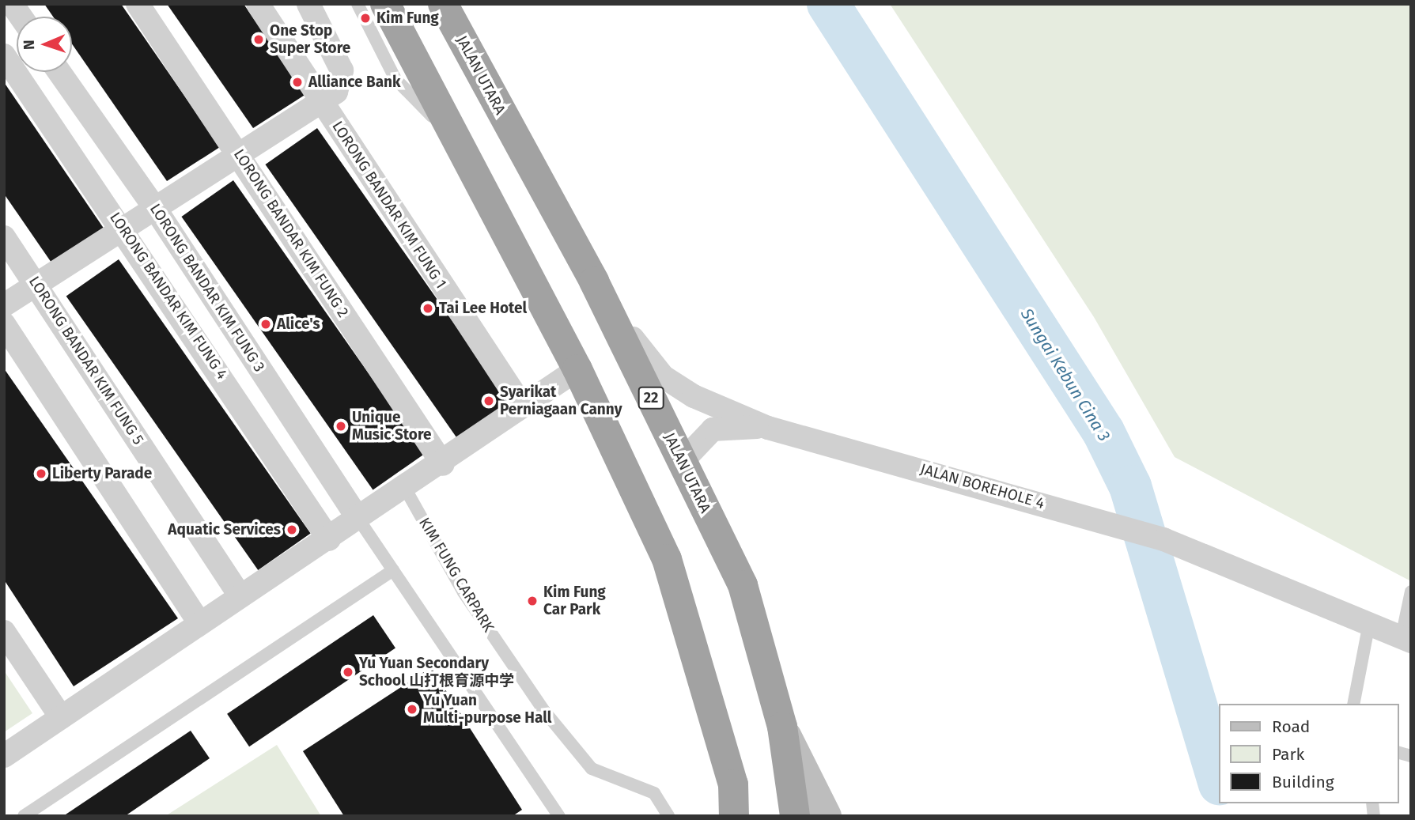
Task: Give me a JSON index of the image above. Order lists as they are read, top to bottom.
{
  "streets": {
    "highway": ["JALAN UTARA", "22"],
    "street": [
      "LORONG BANDAR KIM FUNG 1",
      "LORONG BANDAR KIM FUNG 2",
      "LORONG BANDAR KIM FUNG 3",
      "LORONG BANDAR KIM FUNG 4",
      "LORONG BANDAR KIM FUNG 5",
      "JALAN BOREHOLE 4"
    ],
    "lane": ["KIM FUNG CARPARK"]
  },
  "crossings": [
    ["JALAN UTARA", "JALAN BOREHOLE 4"]
  ],
  "water": ["Sungai Kebun Cina 3"],
  "places": [
    "Kim Fung",
    "One Stop Super Store",
    "Alliance Bank",
    "Tai Lee Hotel",
    "Alice's",
    "Syarikat Perniagaan Canny",
    "Unique Music Store",
    "Liberty Parade",
    "Aquatic Services",
    "Kim Fung Car Park",
    "Yu Yuan Secondary School 山打根育源中学",
    "Yu Yuan Multi-purpose Hall"
  ],
  "legend": ["Road", "Park", "Building"],
  "north": "left"
}
